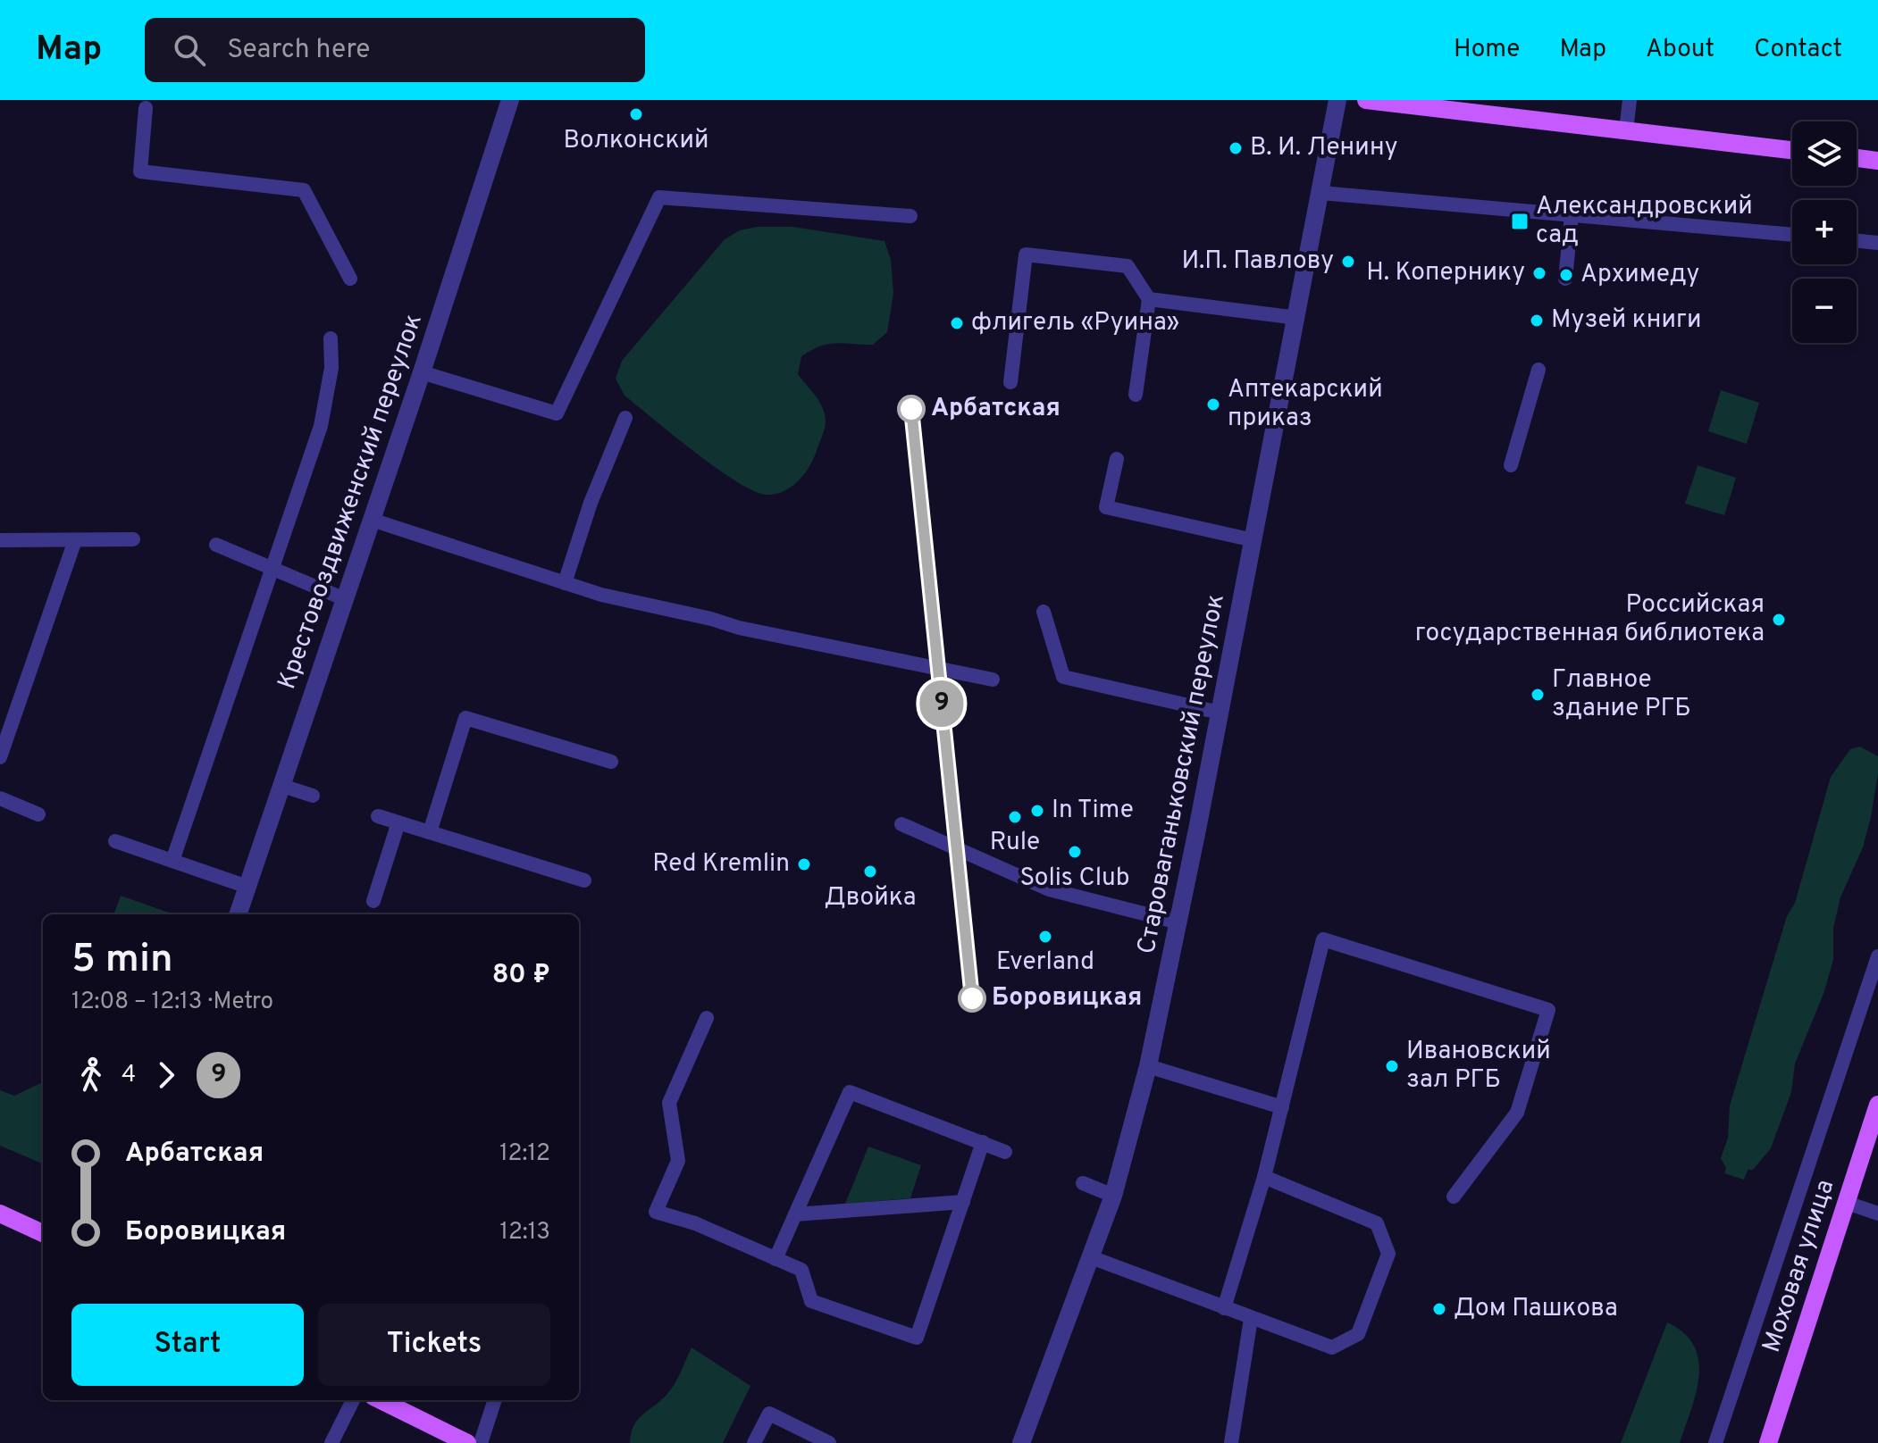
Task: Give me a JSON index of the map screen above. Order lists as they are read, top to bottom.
{
  "streets": {
    "main road": ["Моховая улица"],
    "street": ["Крестовоздвиженский переулок", "Староваганьковский переулок"]
  },
  "places": {
    "other": [
      "Волконский",
      "В. И. Ленину",
      "И.П. Павлову",
      "Н. Копернику",
      "Архимеду",
      "Музей книги",
      "флигель «Руина»",
      "Аптекарский приказ",
      "Арбатская",
      "Российская государственная библиотека",
      "Главное здание РГБ",
      "In Time",
      "Rule",
      "Solis Club",
      "Red Kremlin",
      "Двойка",
      "Everland",
      "Боровицкая",
      "Ивановский зал РГБ",
      "Дом Пашкова"
    ],
    "transit": ["Александровский сад"]
  },
  "lines": ["metro line 9"],
  "page": {
    "header": "Map",
    "search": "Search here",
    "nav": [
      "Home",
      "Map",
      "About",
      "Contact"
    ],
    "on_map": "9",
    "map_buttons": ["+", "−"],
    "heading": ["5 min", "12:08 – 12:13 · Metro", "80 ₽"],
    "legs": ["4", "9"],
    "list": [
      {
        "name": "Арбатская",
        "value": "12:12"
      },
      {
        "name": "Боровицкая",
        "value": "12:13"
      }
    ],
    "buttons": ["Start", "Tickets"]
  }
}
